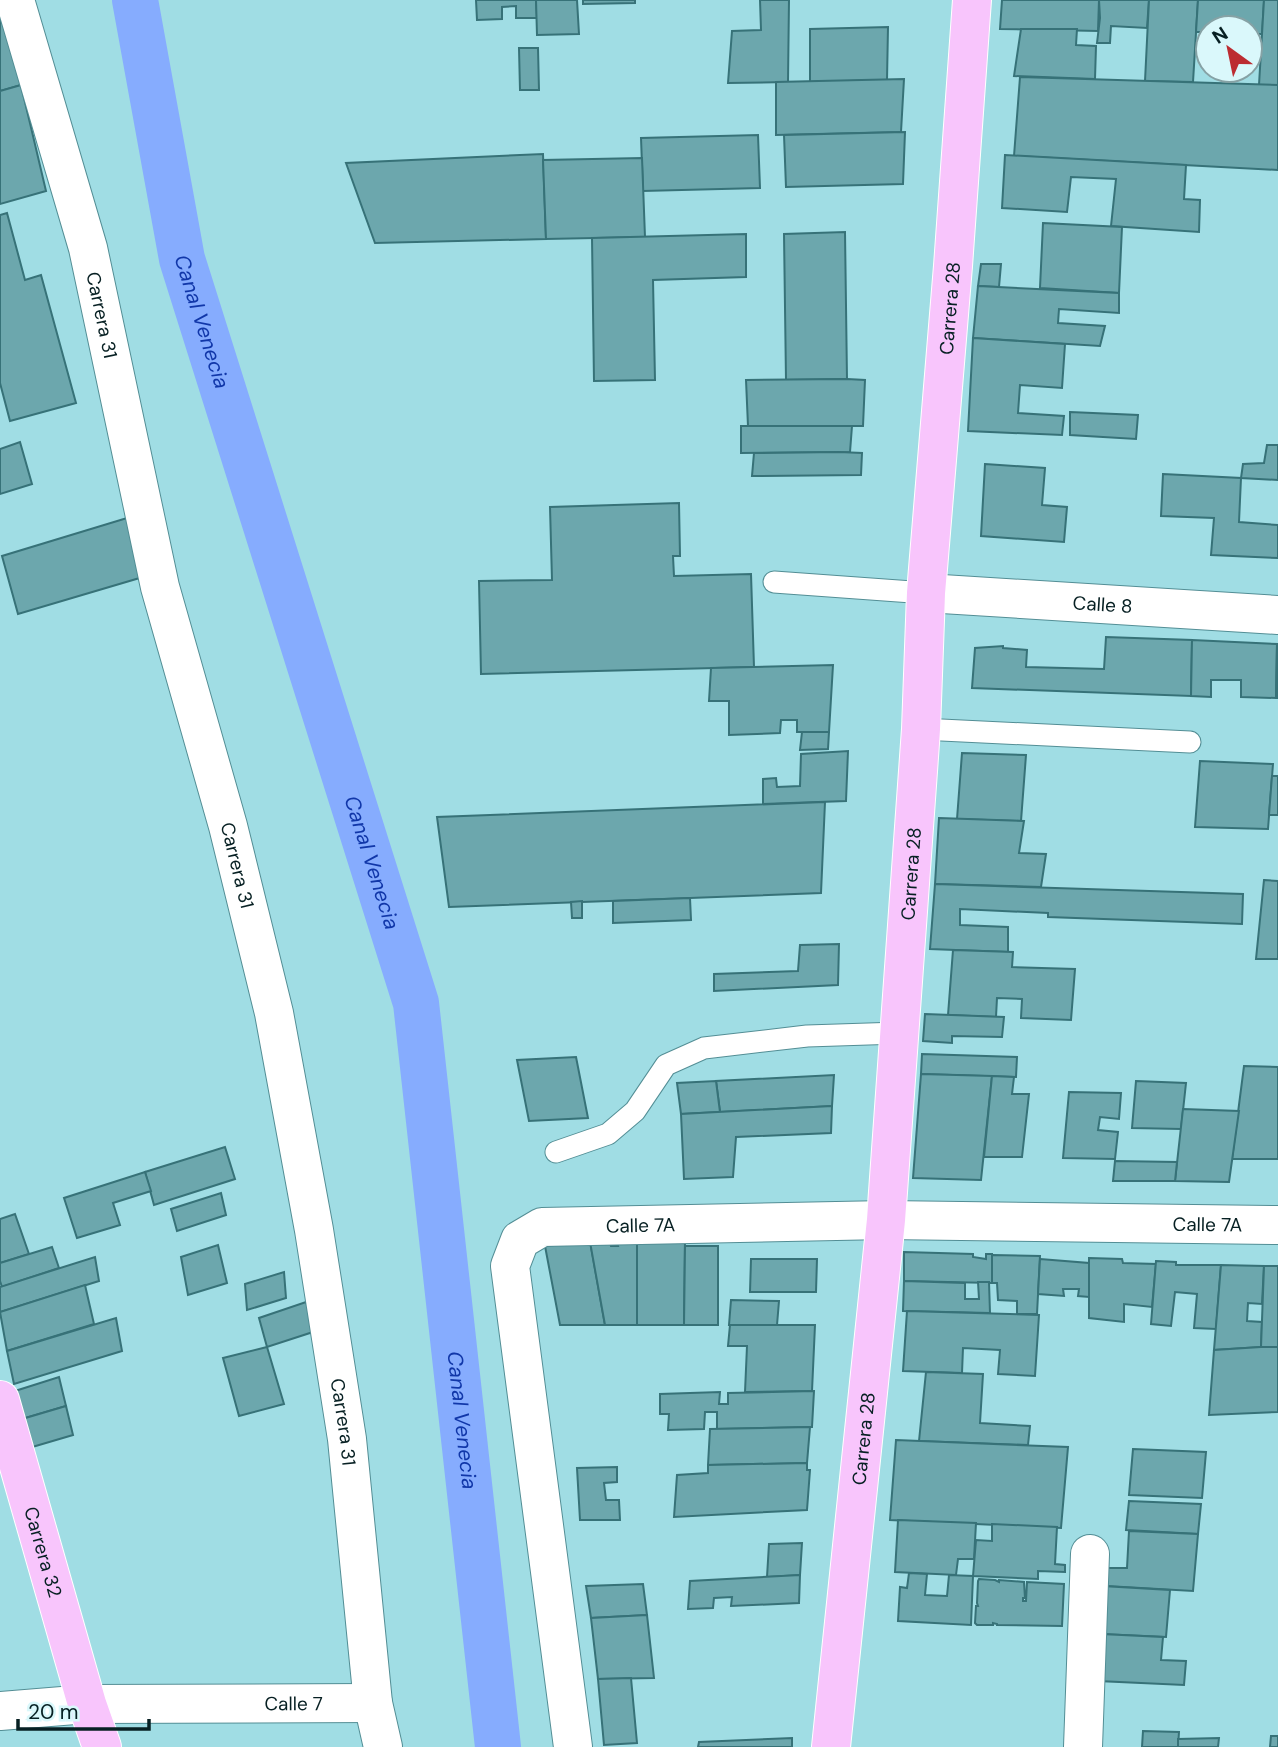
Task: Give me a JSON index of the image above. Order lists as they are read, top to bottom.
{
  "streets": {
    "main road": ["Carrera 28", "Carrera 32"],
    "street": [
      "Carrera 31",
      "Calle 8",
      "Calle 7A",
      "Calle 7"
    ]
  },
  "crossings": [
    ["Carrera 28", "Calle 8"],
    ["Carrera 28", "Calle 7A"],
    ["Carrera 31", "Calle 7"],
    ["Carrera 32", "Calle 7"]
  ],
  "water": ["Canal Venecia"],
  "scale_bar": "20 m",
  "north": "top left"
}
